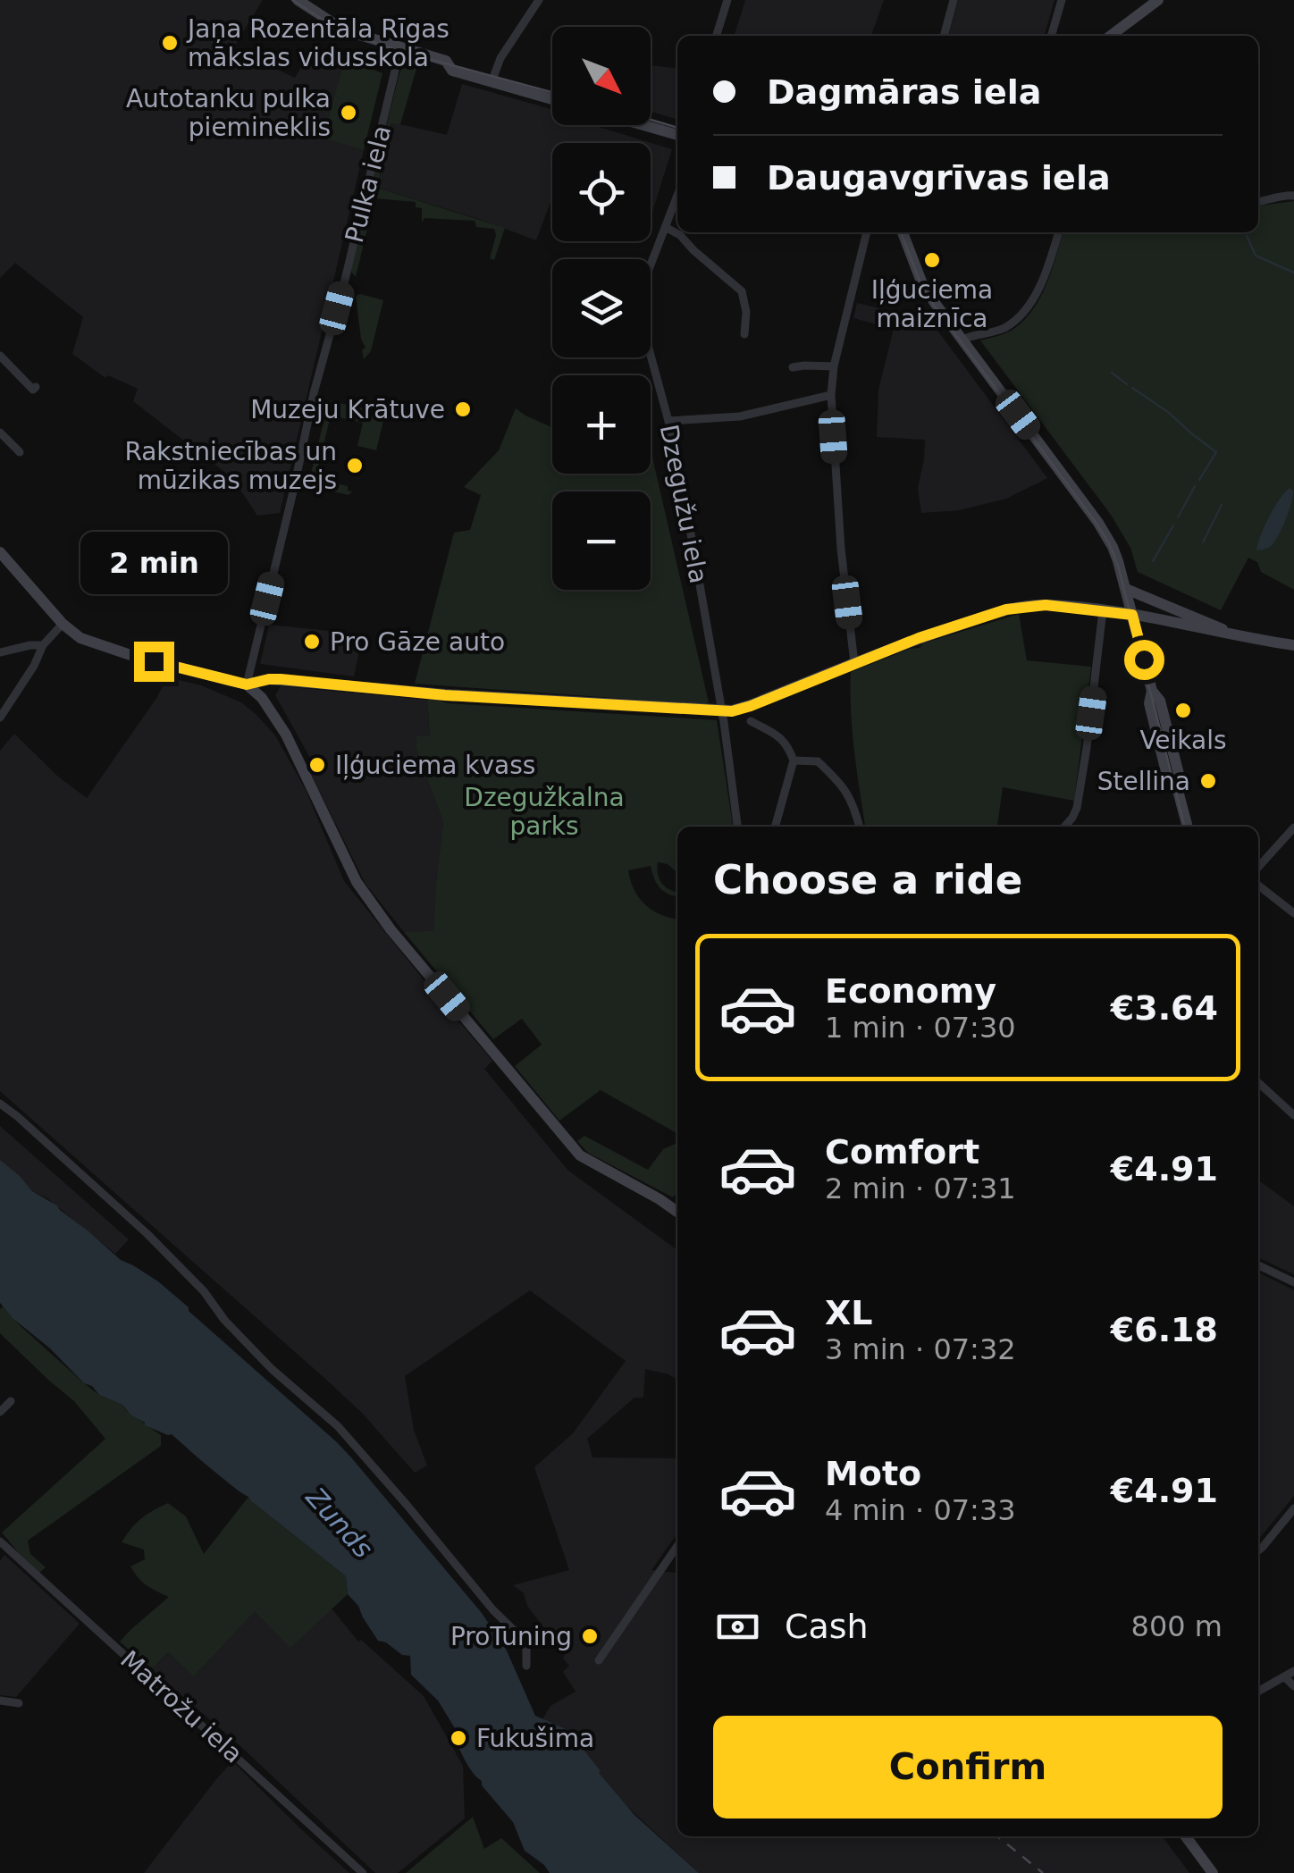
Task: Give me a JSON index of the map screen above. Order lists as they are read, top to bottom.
{
  "streets": {
    "street": ["Pulka iela", "Dzegužu iela", "Matrožu iela"]
  },
  "water": ["Zunds"],
  "parks": ["Dzegužkalna parks"],
  "places": [
    "Jaņa Rozentāla Rīgas mākslas vidusskola",
    "Autotanku pulka piemineklis",
    "Iļģuciema maiznīca",
    "Muzeju Krātuve",
    "Rakstniecības un mūzikas muzejs",
    "Pro Gāze auto",
    "Veikals",
    "Iļģuciema kvass",
    "Stellina",
    "ProTuning",
    "Fukušima"
  ],
  "north": "bottom right",
  "page": {
    "map_buttons": ["+", "−"],
    "banner": ["Dagmāras iela", "Daugavgrīvas iela"],
    "bubble": "2 min",
    "heading": "Choose a ride",
    "list": [
      {
        "name": "Economy",
        "note": "1 min · 07:30",
        "value": "€3.64"
      },
      {
        "name": "Comfort",
        "note": "2 min · 07:31",
        "value": "€4.91"
      },
      {
        "name": "XL",
        "note": "3 min · 07:32",
        "value": "€6.18"
      },
      {
        "name": "Moto",
        "note": "4 min · 07:33",
        "value": "€4.91"
      }
    ],
    "pay": ["Cash", "800 m"],
    "buttons": "Confirm"
  }
}
